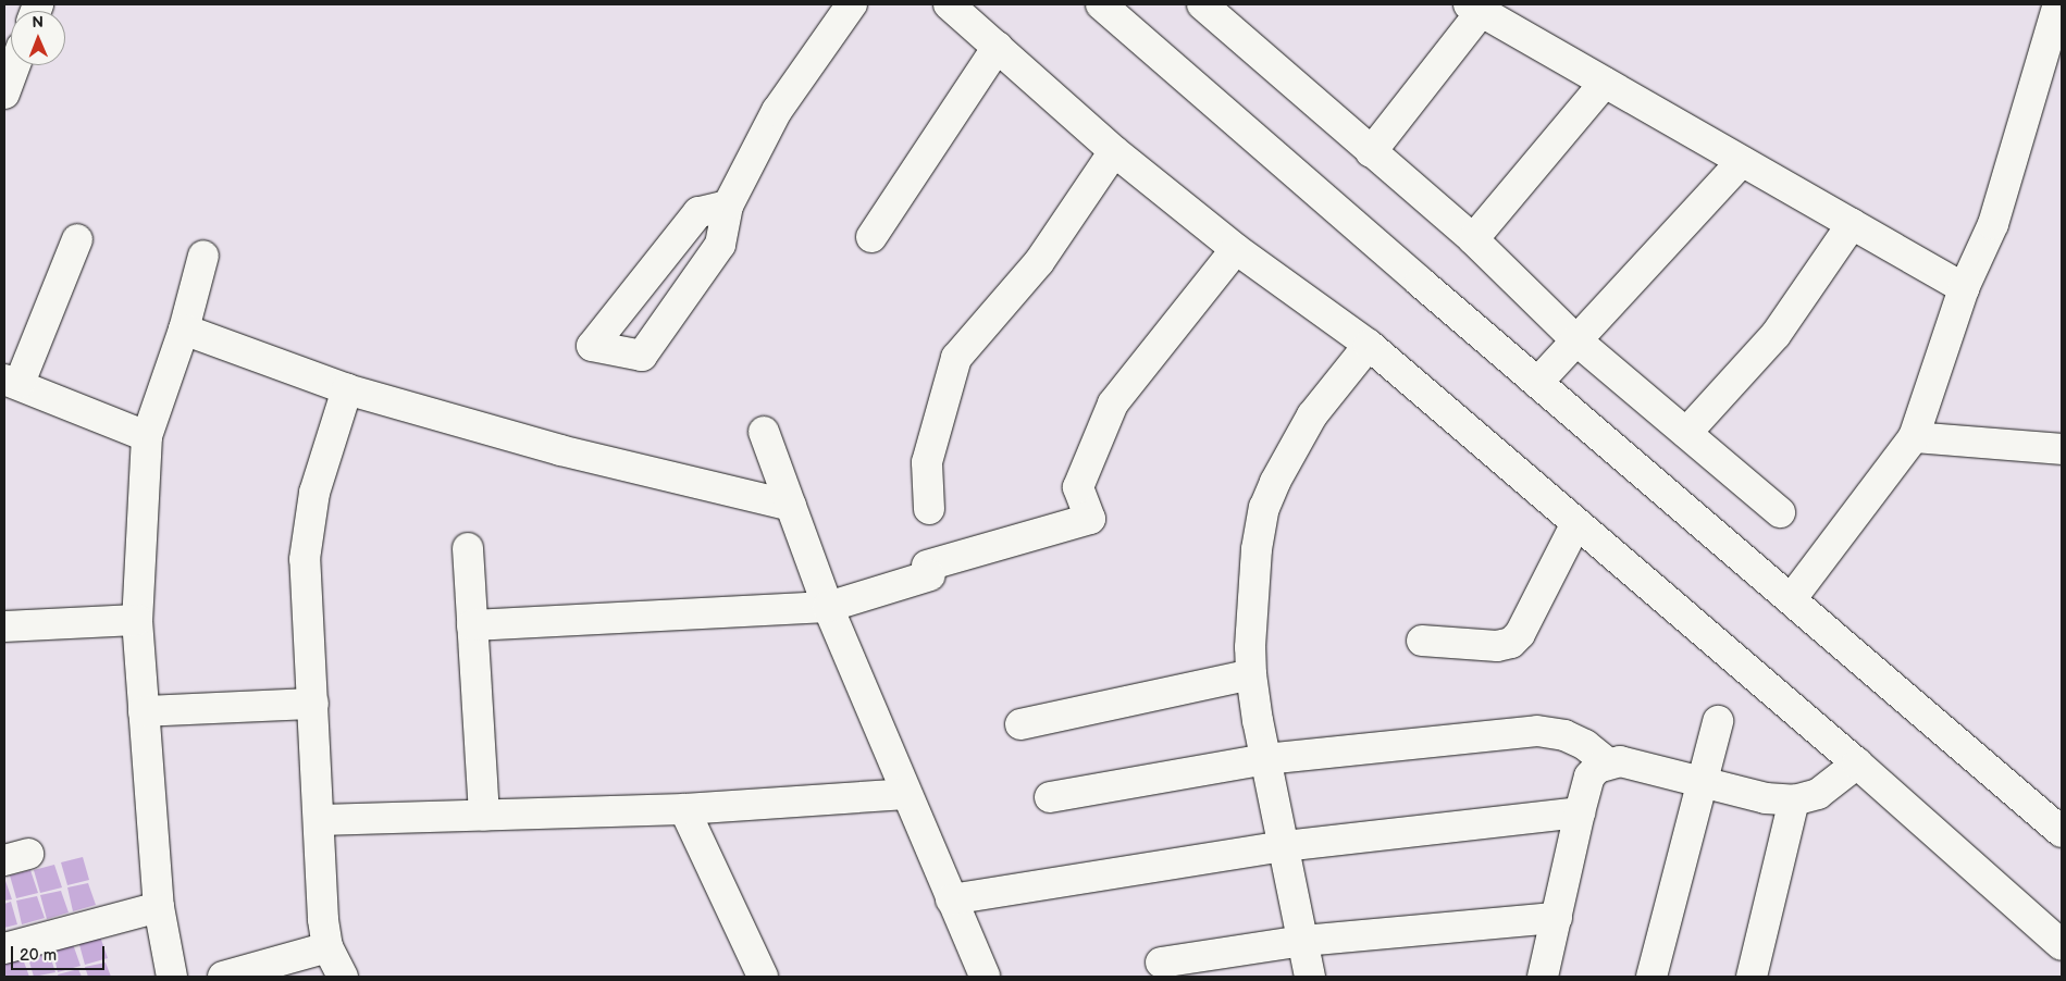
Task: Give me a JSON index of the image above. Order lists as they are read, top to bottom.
{
  "scale_bar": "20 m",
  "north": "top"
}
